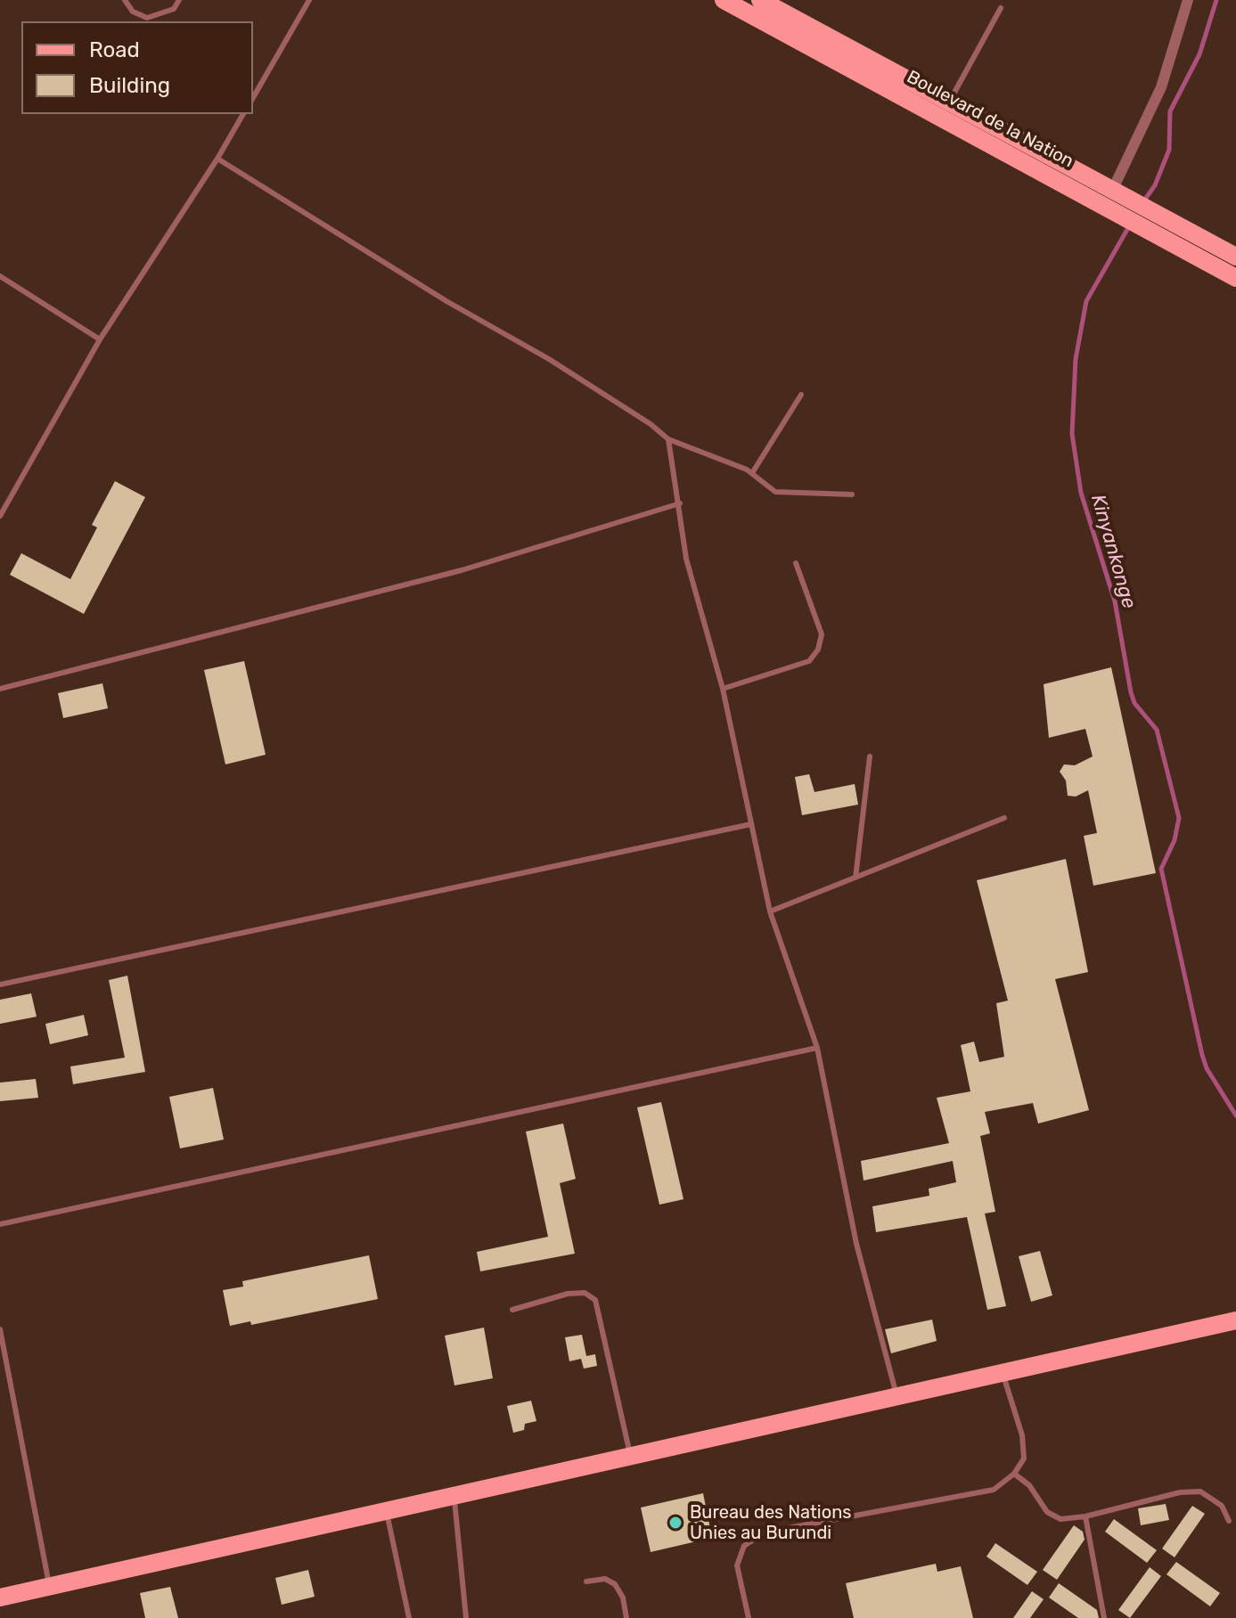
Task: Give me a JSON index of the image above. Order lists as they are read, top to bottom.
{
  "streets": {
    "main road": ["Boulevard de la Nation"]
  },
  "water": ["Kinyankonge"],
  "places": ["Bureau des Nations Unies au Burundi"],
  "legend": ["Road", "Building"]
}
